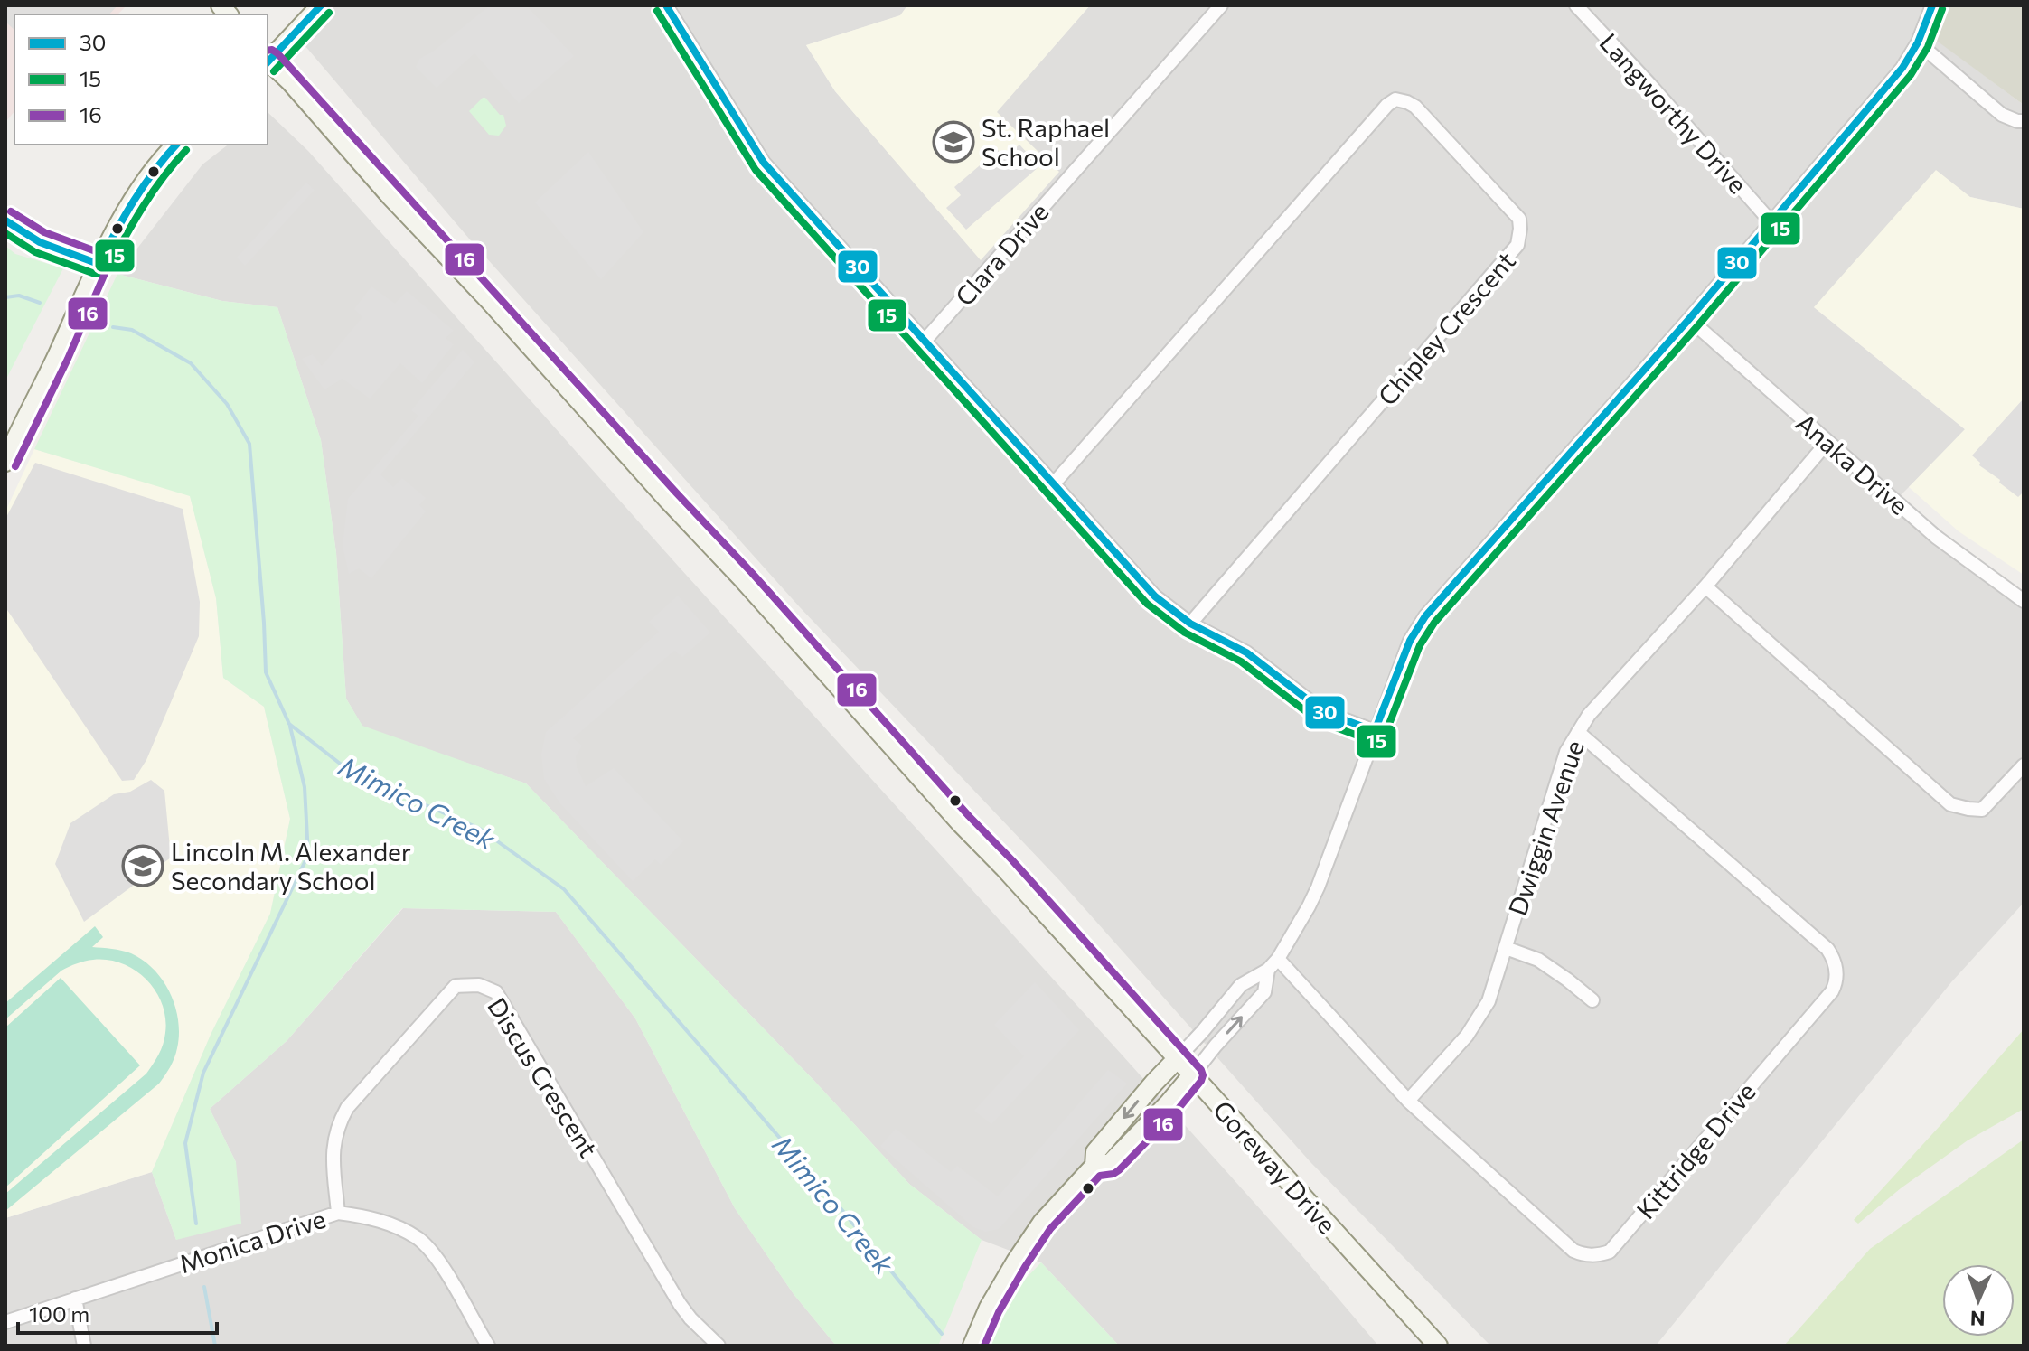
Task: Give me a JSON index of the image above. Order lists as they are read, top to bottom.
{
  "streets": {
    "main road": ["Goreway Drive"],
    "street": [
      "Langworthy Drive",
      "Clara Drive",
      "Chipley Crescent",
      "Anaka Drive",
      "Dwiggin Avenue",
      "Discus Crescent",
      "Kittridge Drive",
      "Monica Drive"
    ]
  },
  "crossings": [
    ["Anaka Drive", "Dwiggin Avenue"],
    ["Dwiggin Avenue", "Kittridge Drive"],
    ["Discus Crescent", "Monica Drive"]
  ],
  "water": ["Mimico Creek"],
  "places": {
    "school or university": ["St. Raphael School", "Lincoln M. Alexander Secondary School"]
  },
  "lines": ["transit line 30", "transit line 15", "transit line 16"],
  "legend": ["30", "15", "16"],
  "scale_bar": "100 m",
  "north": "bottom"
}
